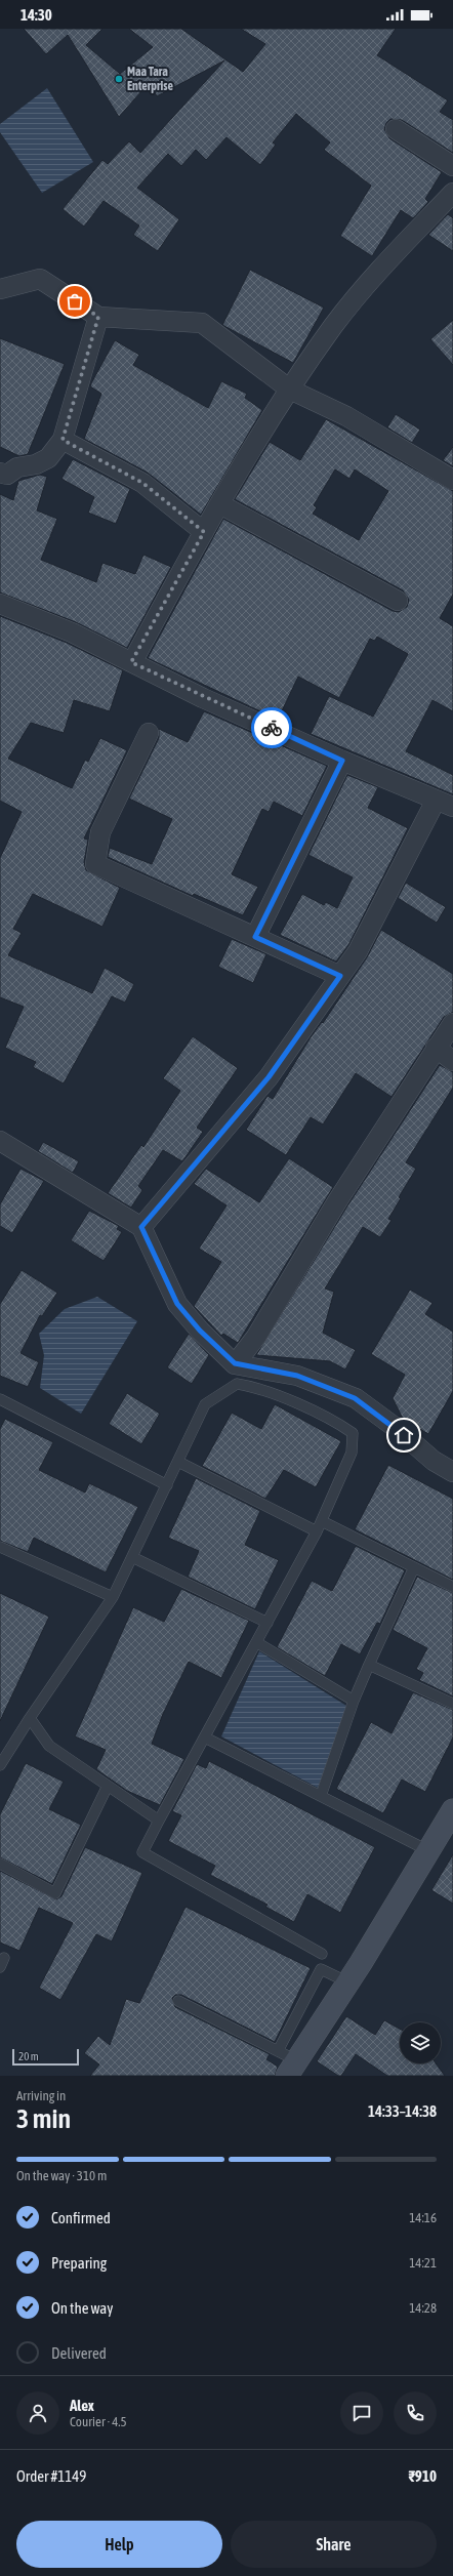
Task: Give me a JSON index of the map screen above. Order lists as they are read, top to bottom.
{
  "places": ["Maa Tara Enterprise"],
  "scale_bar": "20 m",
  "page": {
    "status": "14:30",
    "scale": "20 m",
    "heading": ["3 min", "Arriving in", "14:33–14:38"],
    "panel": [
      "Alex",
      "Courier · 4.5",
      "Order #1149",
      "₹910"
    ],
    "bar": "On the way · 310 m",
    "list": [
      ["Confirmed", "14:16"],
      ["Preparing", "14:21"],
      ["On the way", "14:28"],
      "Delivered"
    ],
    "buttons": ["Help", "Share"]
  }
}
